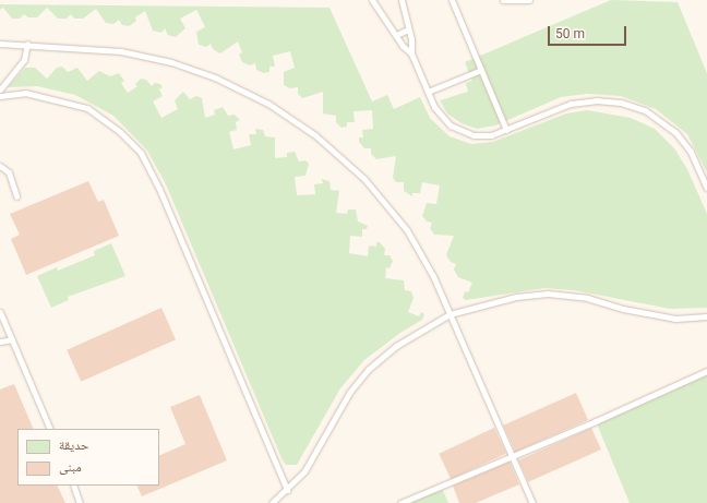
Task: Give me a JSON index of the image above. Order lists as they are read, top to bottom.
{
  "legend": ["حديقة", "مبنى"],
  "scale_bar": "50 m"
}
